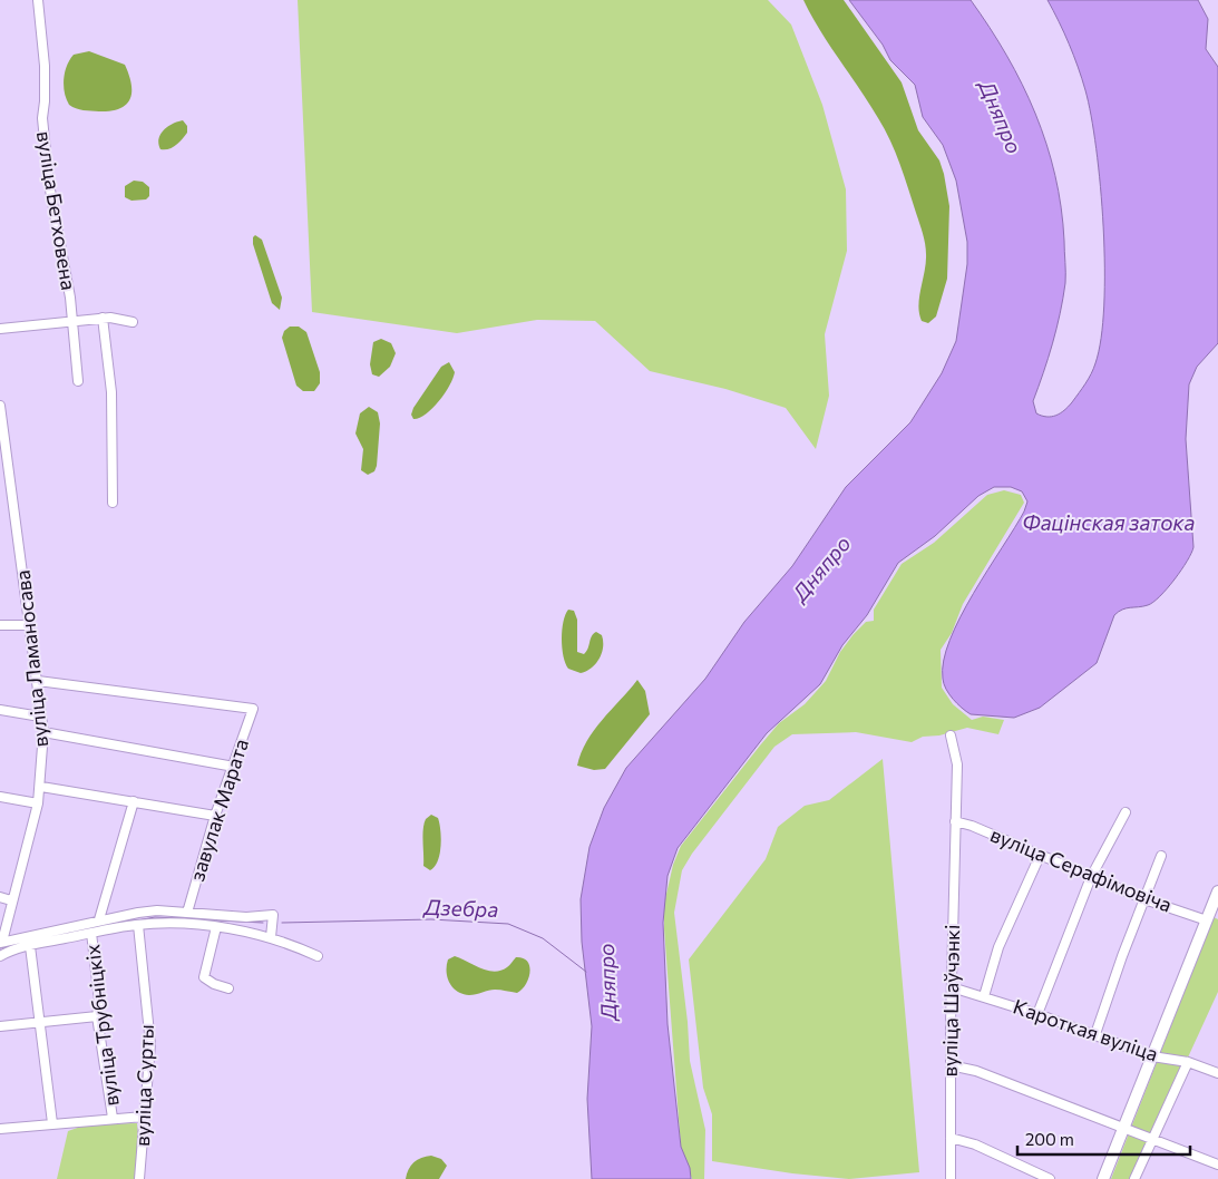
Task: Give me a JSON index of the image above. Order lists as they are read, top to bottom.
{
  "streets": {
    "street": [
      "вуліца Бетховена",
      "вуліца Ламаносава",
      "завулак Марата",
      "вуліца Серафімовіча",
      "вуліца Шаўчэнкі",
      "вуліца Трубніцкіх",
      "Кароткая вуліца",
      "вуліца Сурты"
    ]
  },
  "crossings": [
    ["вуліца Ламаносава", "завулак Марата"],
    ["вуліца Серафімовіча", "вуліца Шаўчэнкі"],
    ["вуліца Шаўчэнкі", "Кароткая вуліца"]
  ],
  "water": ["Дняпро", "Фацінская затока", "Дзебра"],
  "scale_bar": "200 m"
}
